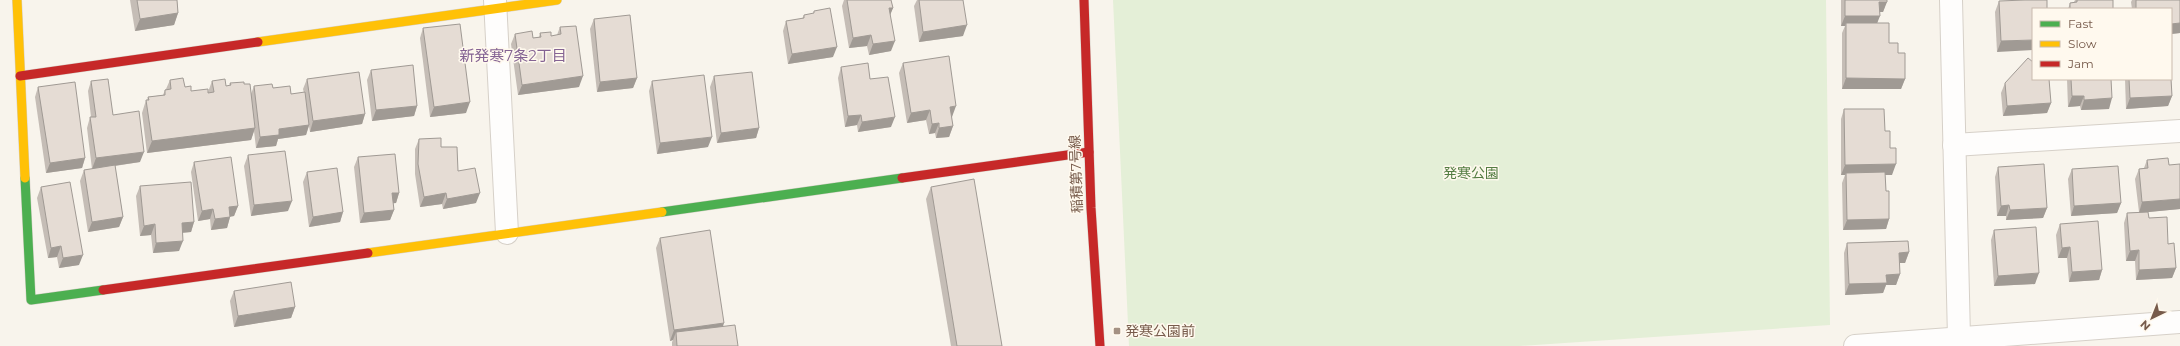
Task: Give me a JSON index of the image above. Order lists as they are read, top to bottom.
{
  "streets": {
    "street": ["稲積第7号線"]
  },
  "districts": ["新発寒7条2丁目"],
  "parks": ["発寒公園"],
  "places": {
    "transit": ["発寒公園前"]
  },
  "legend": ["Fast", "Slow", "Jam"],
  "north": "bottom left"
}
